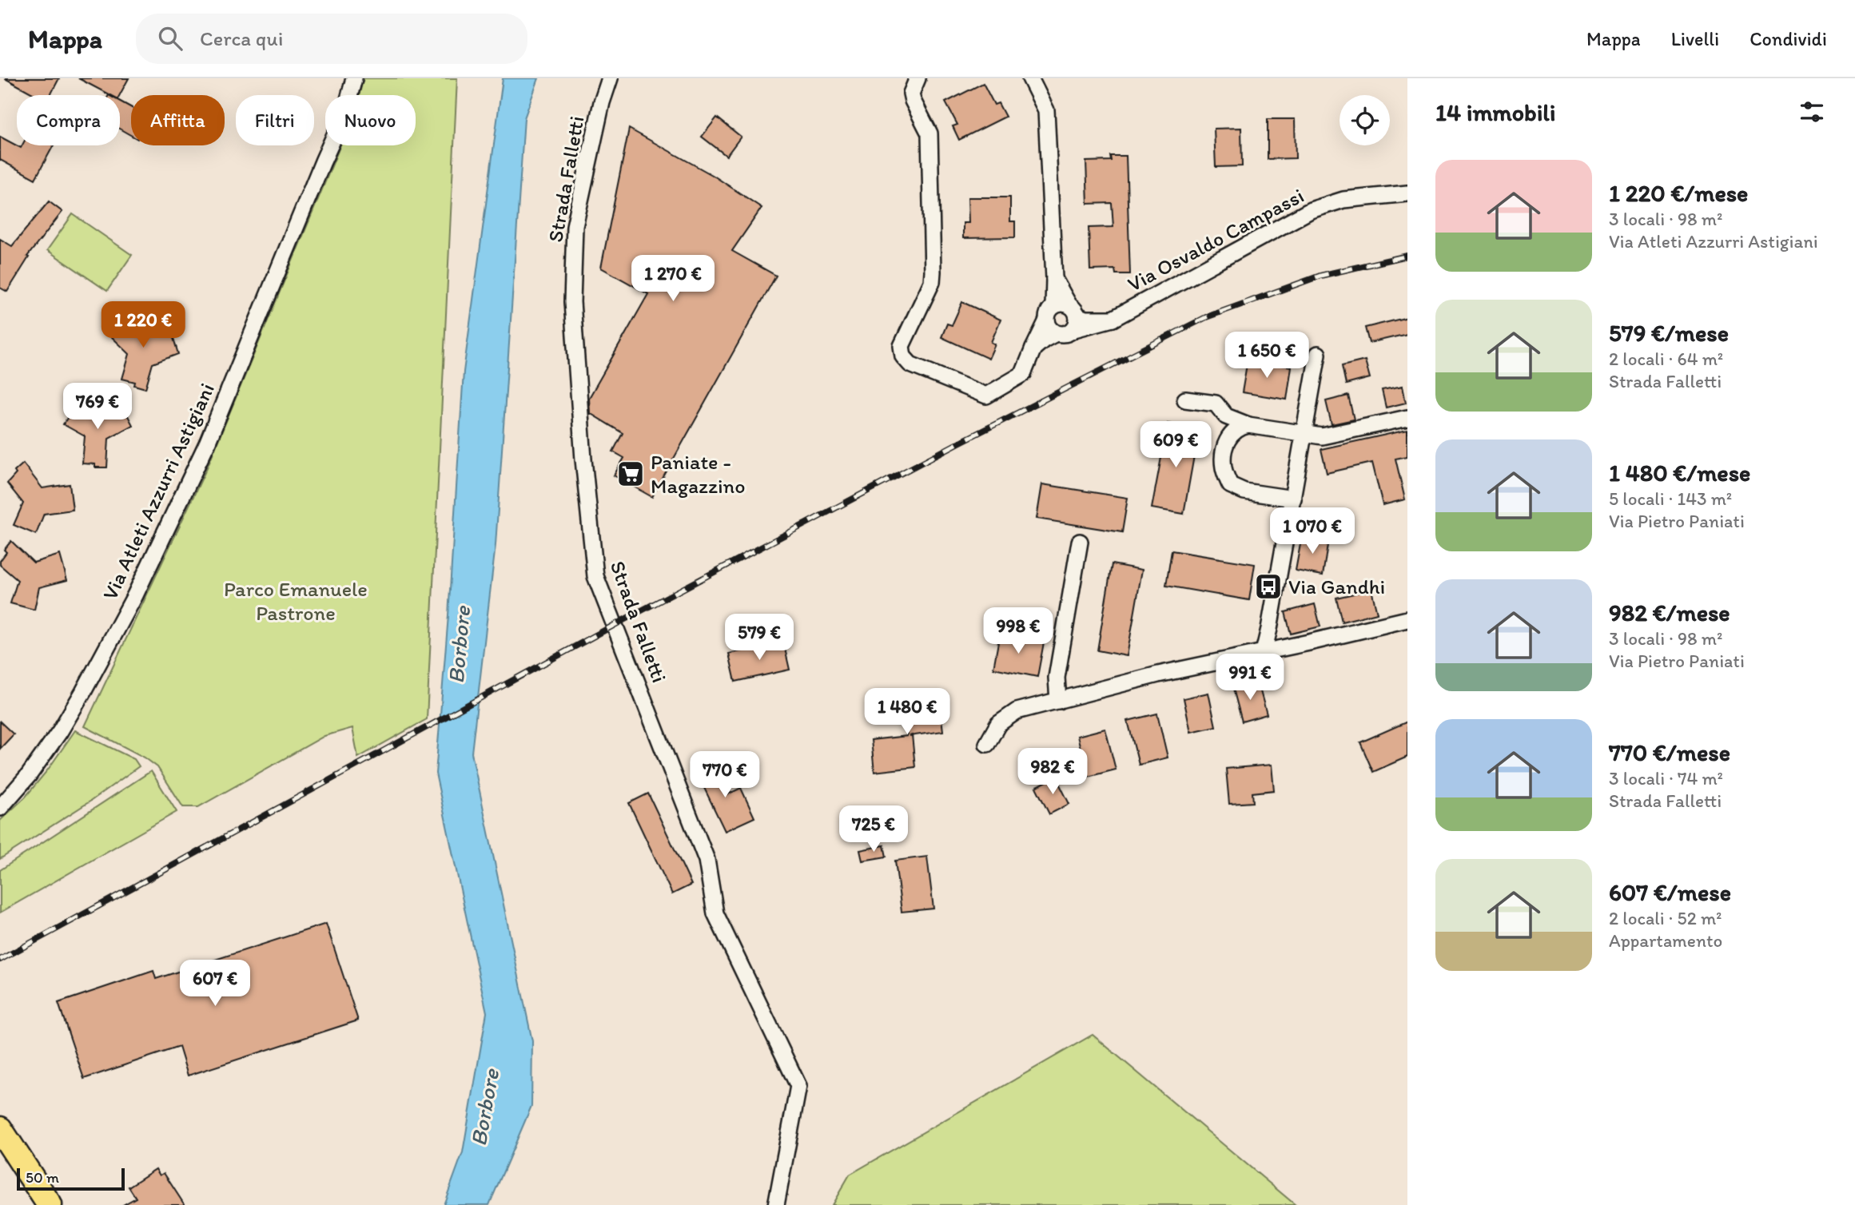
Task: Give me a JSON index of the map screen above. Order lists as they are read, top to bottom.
{
  "streets": {
    "street": ["Strada Falletti", "Via Osvaldo Campassi", "Via Atleti Azzurri Astigiani"]
  },
  "water": ["Borbore"],
  "parks": ["Parco Emanuele Pastrone"],
  "places": {
    "supermarket": ["Paniate - Magazzino"],
    "bus stop": ["Via Gandhi"]
  },
  "scale_bar": "50 m",
  "page": {
    "header": "Mappa",
    "search": "Cerca qui",
    "nav": ["Mappa", "Livelli", "Condividi"],
    "heading": "14 immobili",
    "chip": [
      "Compra",
      "Affitta",
      "Filtri",
      "Nuovo"
    ],
    "list": [
      {
        "name": "1 220 €/mese",
        "note": "3 locali · 98 m² · Via Atleti Azzurri Astigiani"
      },
      {
        "name": "579 €/mese",
        "note": "2 locali · 64 m² · Strada Falletti"
      },
      {
        "name": "1 480 €/mese",
        "note": "5 locali · 143 m² · Via Pietro Paniati"
      },
      {
        "name": "982 €/mese",
        "note": "3 locali · 98 m² · Via Pietro Paniati"
      },
      {
        "name": "770 €/mese",
        "note": "3 locali · 74 m² · Strada Falletti"
      },
      {
        "name": "607 €/mese",
        "note": "2 locali · 52 m² · Appartamento"
      }
    ],
    "price": [
      "1 270 €",
      "1 220 €",
      "1 650 €",
      "769 €",
      "609 €",
      "1 070 €",
      "998 €",
      "579 €",
      "991 €",
      "1 480 €",
      "982 €",
      "770 €",
      "725 €",
      "607 €"
    ],
    "scale": "50 m"
  }
}
